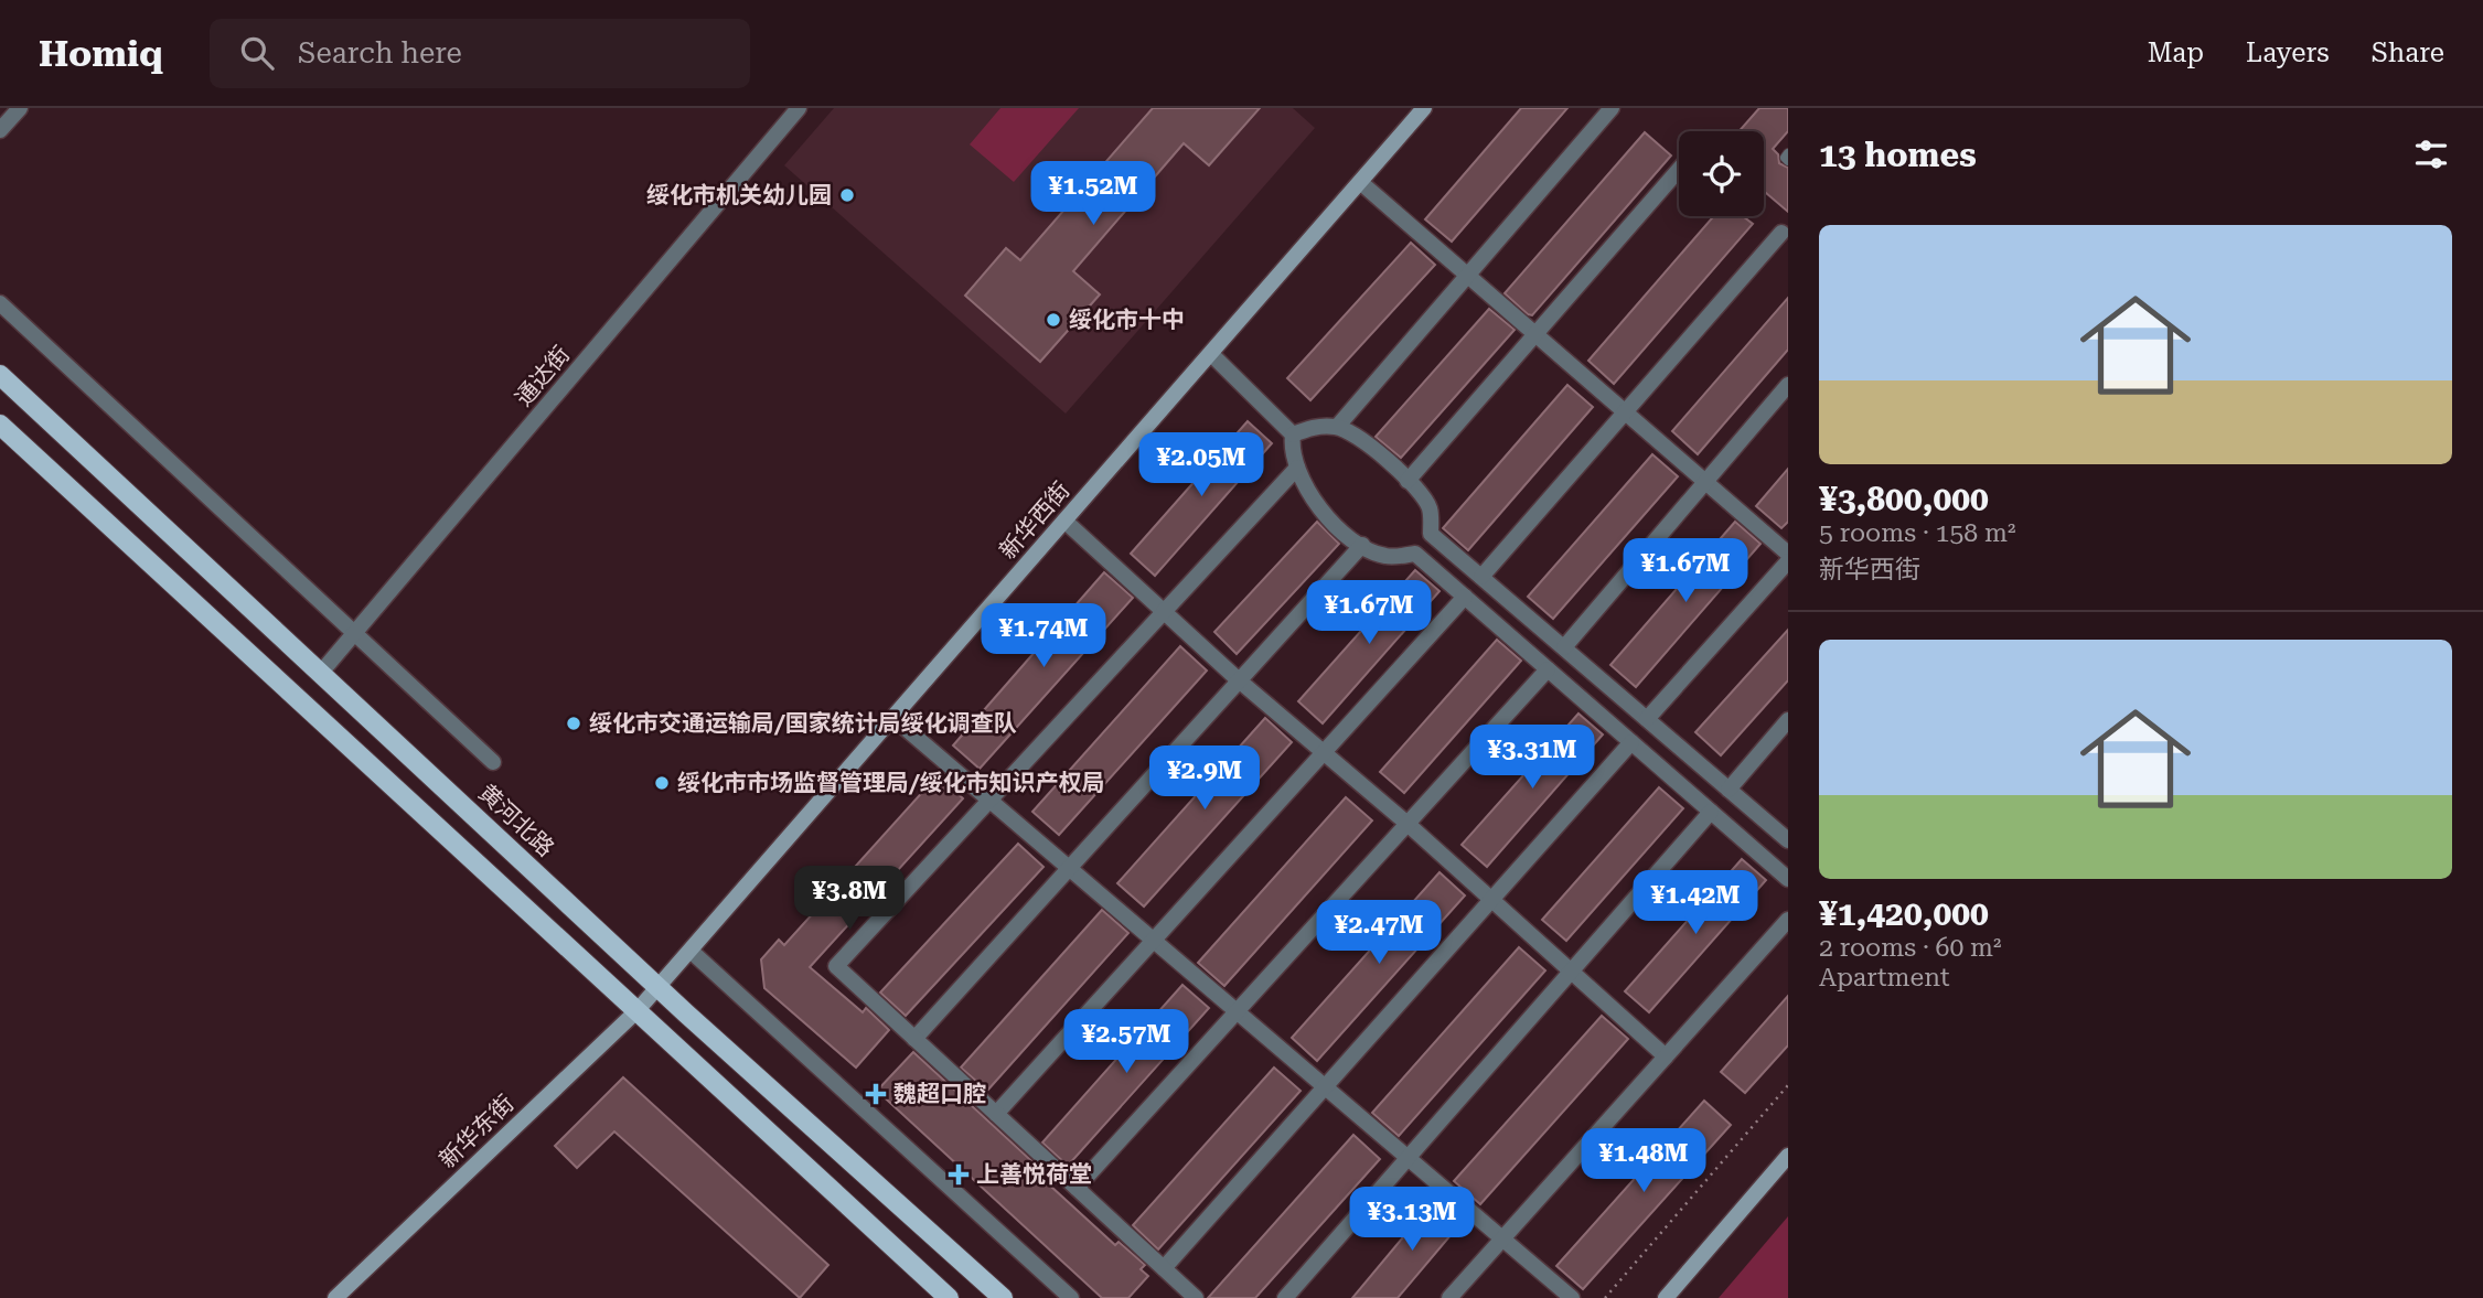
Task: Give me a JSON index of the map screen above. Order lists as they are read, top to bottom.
{
  "streets": {
    "main road": ["新华西街", "黄河北路", "新华东街"],
    "street": ["通达街"]
  },
  "crossings": [
    ["通达街", "黄河北路"],
    ["新华西街", "黄河北路"],
    ["新华西街", "新华东街"],
    ["黄河北路", "新华东街"]
  ],
  "places": {
    "other": [
      "绥化市机关幼儿园",
      "绥化市十中",
      "绥化市交通运输局/国家统计局绥化调查队",
      "绥化市市场监督管理局/绥化市知识产权局"
    ],
    "health": ["魏超口腔", "上善悦荷堂"]
  },
  "page": {
    "header": "Homiq",
    "search": "Search here",
    "nav": ["Map", "Layers", "Share"],
    "heading": "13 homes",
    "price": [
      "¥1.52M",
      "¥2.05M",
      "¥1.67M",
      "¥1.67M",
      "¥1.74M",
      "¥3.31M",
      "¥2.9M",
      "¥3.8M",
      "¥1.42M",
      "¥2.47M",
      "¥2.57M",
      "¥1.48M",
      "¥3.13M"
    ],
    "list": [
      {
        "name": "¥3,800,000",
        "note": "5 rooms · 158 m² · 新华西街"
      },
      {
        "name": "¥1,420,000",
        "note": "2 rooms · 60 m² · Apartment"
      }
    ]
  }
}
